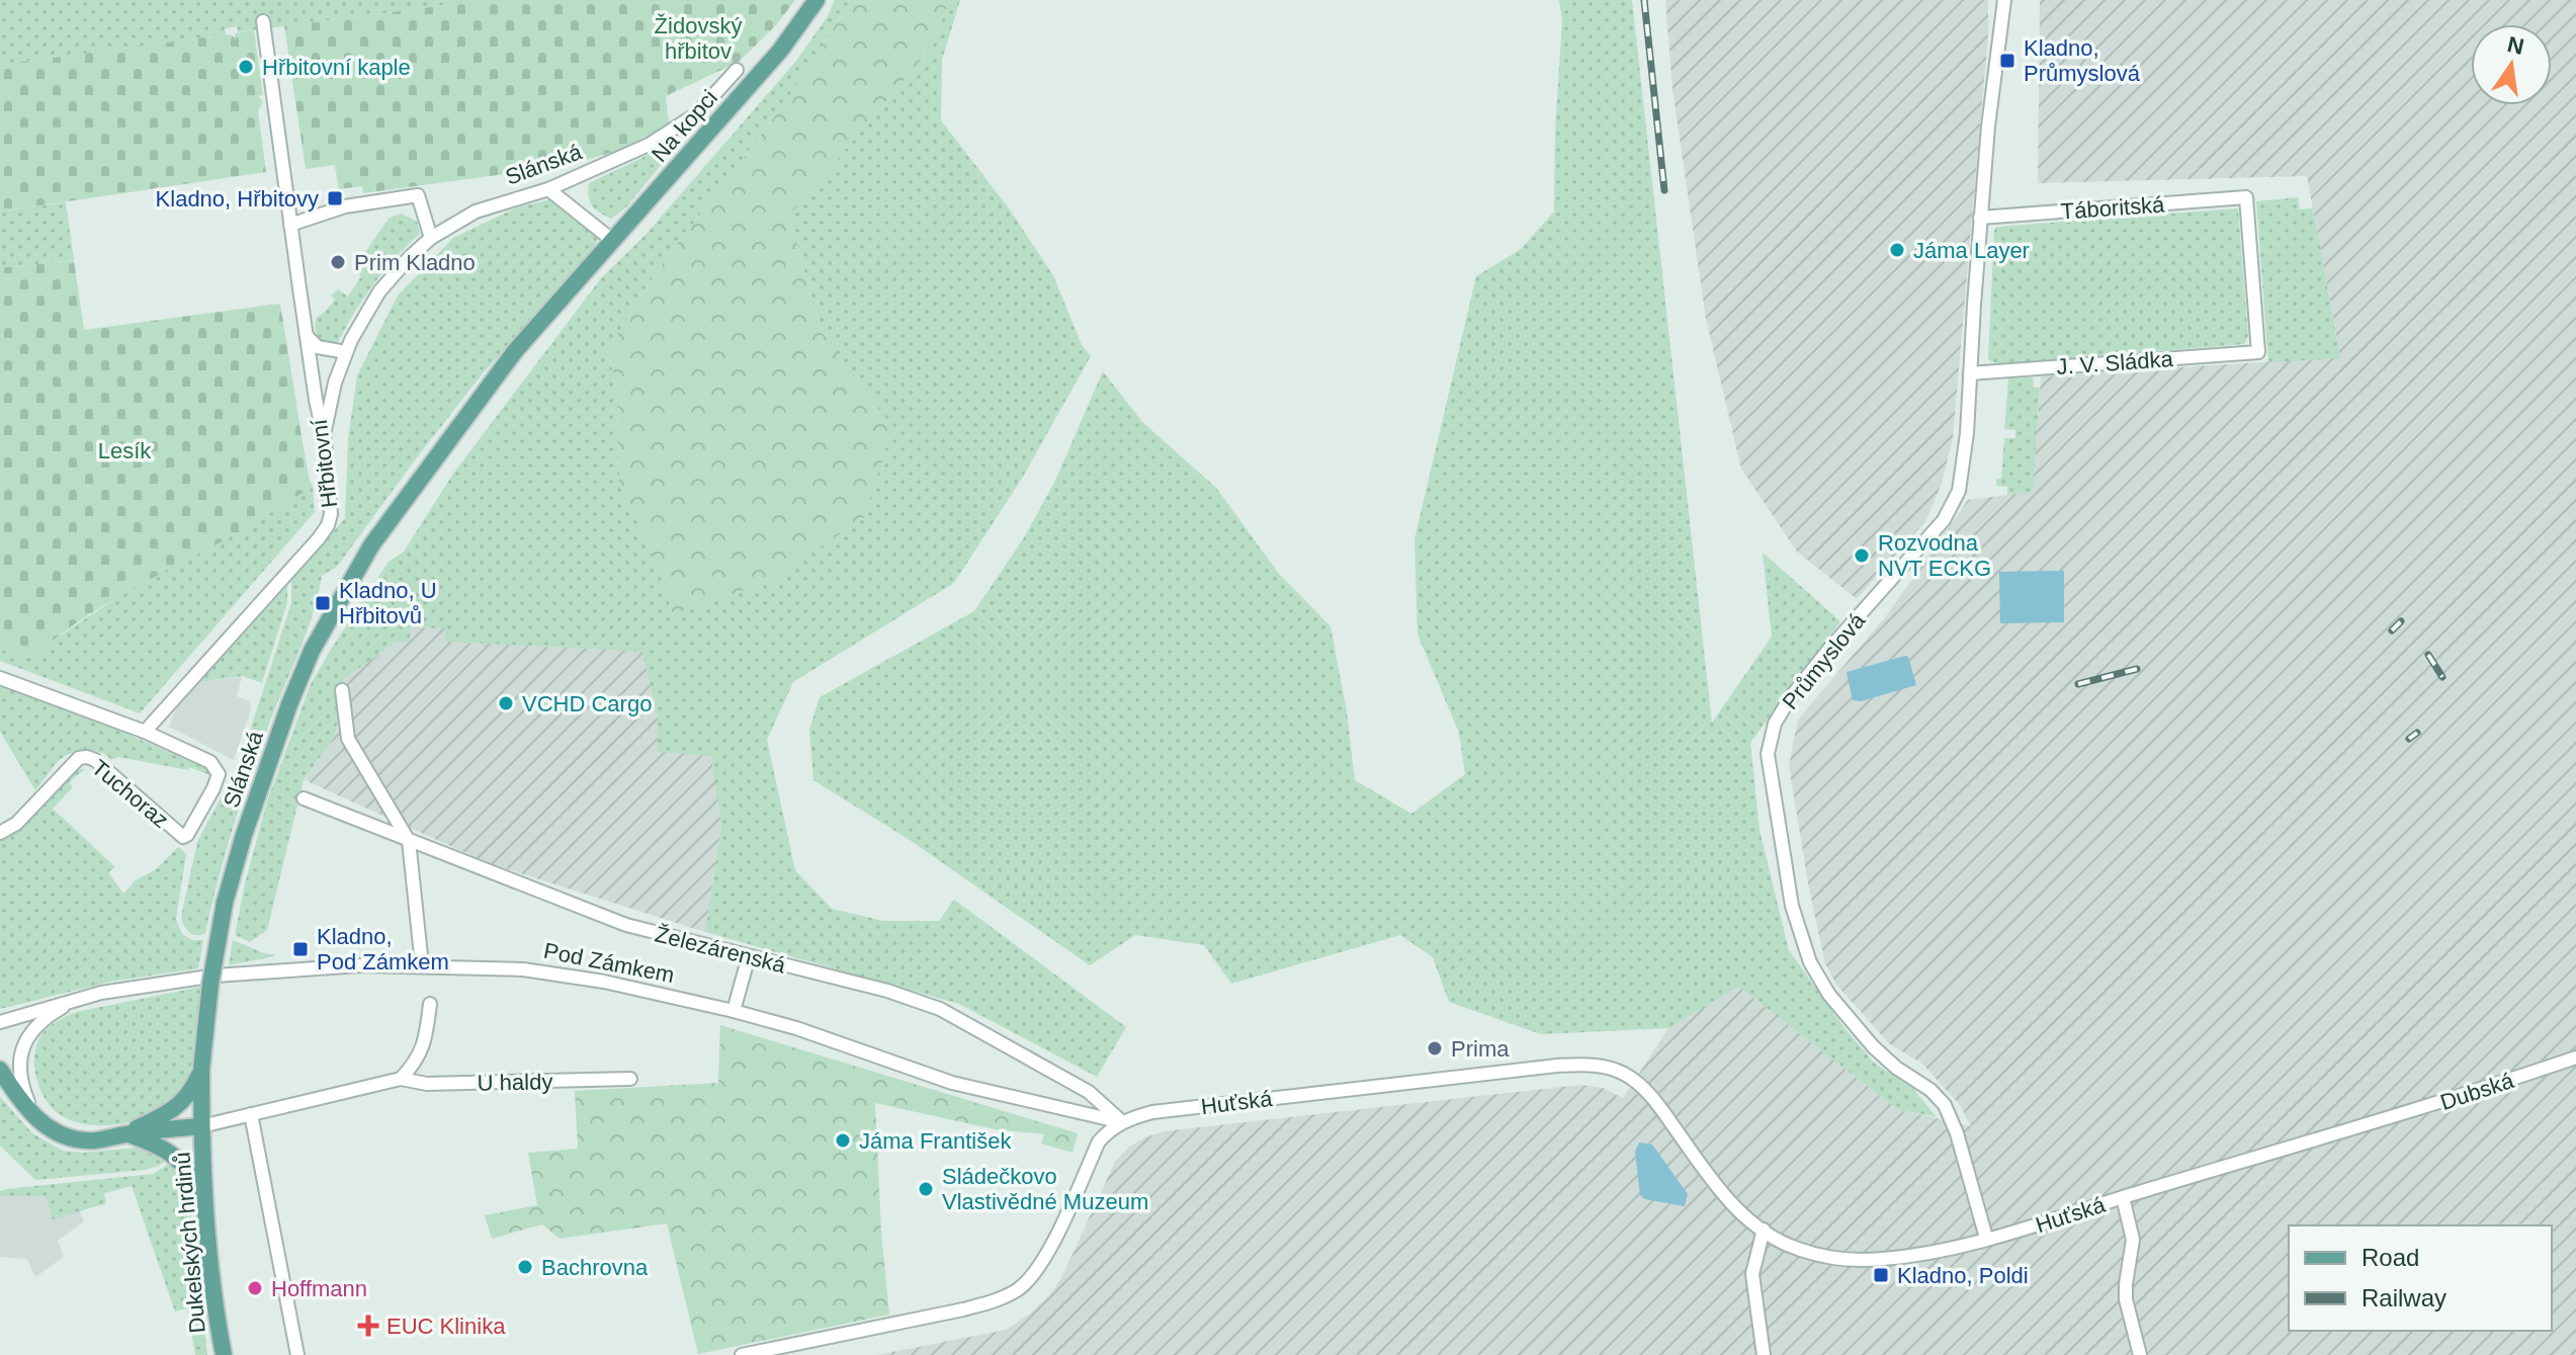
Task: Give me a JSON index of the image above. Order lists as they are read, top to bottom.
{
  "streets": {
    "main road": ["Na kopci", "Slánská", "Dukelských hrdinů"],
    "street": [
      "Táboritská",
      "J. V. Sládka",
      "Hřbitovní",
      "Průmyslová",
      "Tuchoraz",
      "Železárenská",
      "Pod Zámkem",
      "U haldy",
      "Dubská",
      "Huťská"
    ]
  },
  "crossings": [
    ["Na kopci", "Slánská"],
    ["Slánská", "Hřbitovní"],
    ["Slánská", "Dukelských hrdinů"],
    ["Táboritská", "J. V. Sládka"],
    ["Táboritská", "Průmyslová"],
    ["J. V. Sládka", "Průmyslová"],
    ["Hřbitovní", "Tuchoraz"],
    ["Průmyslová", "Huťská"],
    ["Železárenská", "Pod Zámkem"],
    ["Železárenská", "Huťská"],
    ["Pod Zámkem", "Huťská"],
    ["Dubská", "Huťská"]
  ],
  "parks": ["Židovský hřbitov", "Lesík"],
  "places": {
    "transit": [
      "Kladno, Průmyslová",
      "Kladno, Hřbitovy",
      "Kladno, U Hřbitovů",
      "Kladno, Pod Zámkem",
      "Kladno, Poldi"
    ],
    "other": [
      "Hřbitovní kaple",
      "Jáma Layer",
      "Prim Kladno",
      "Rozvodna NVT ECKG",
      "VCHD Cargo",
      "Prima",
      "Jáma František",
      "Sládečkovo Vlastivědné Muzeum",
      "Bachrovna",
      "Hoffmann"
    ],
    "health": ["EUC Klinika"]
  },
  "legend": ["Road", "Railway"],
  "north": "top"
}
